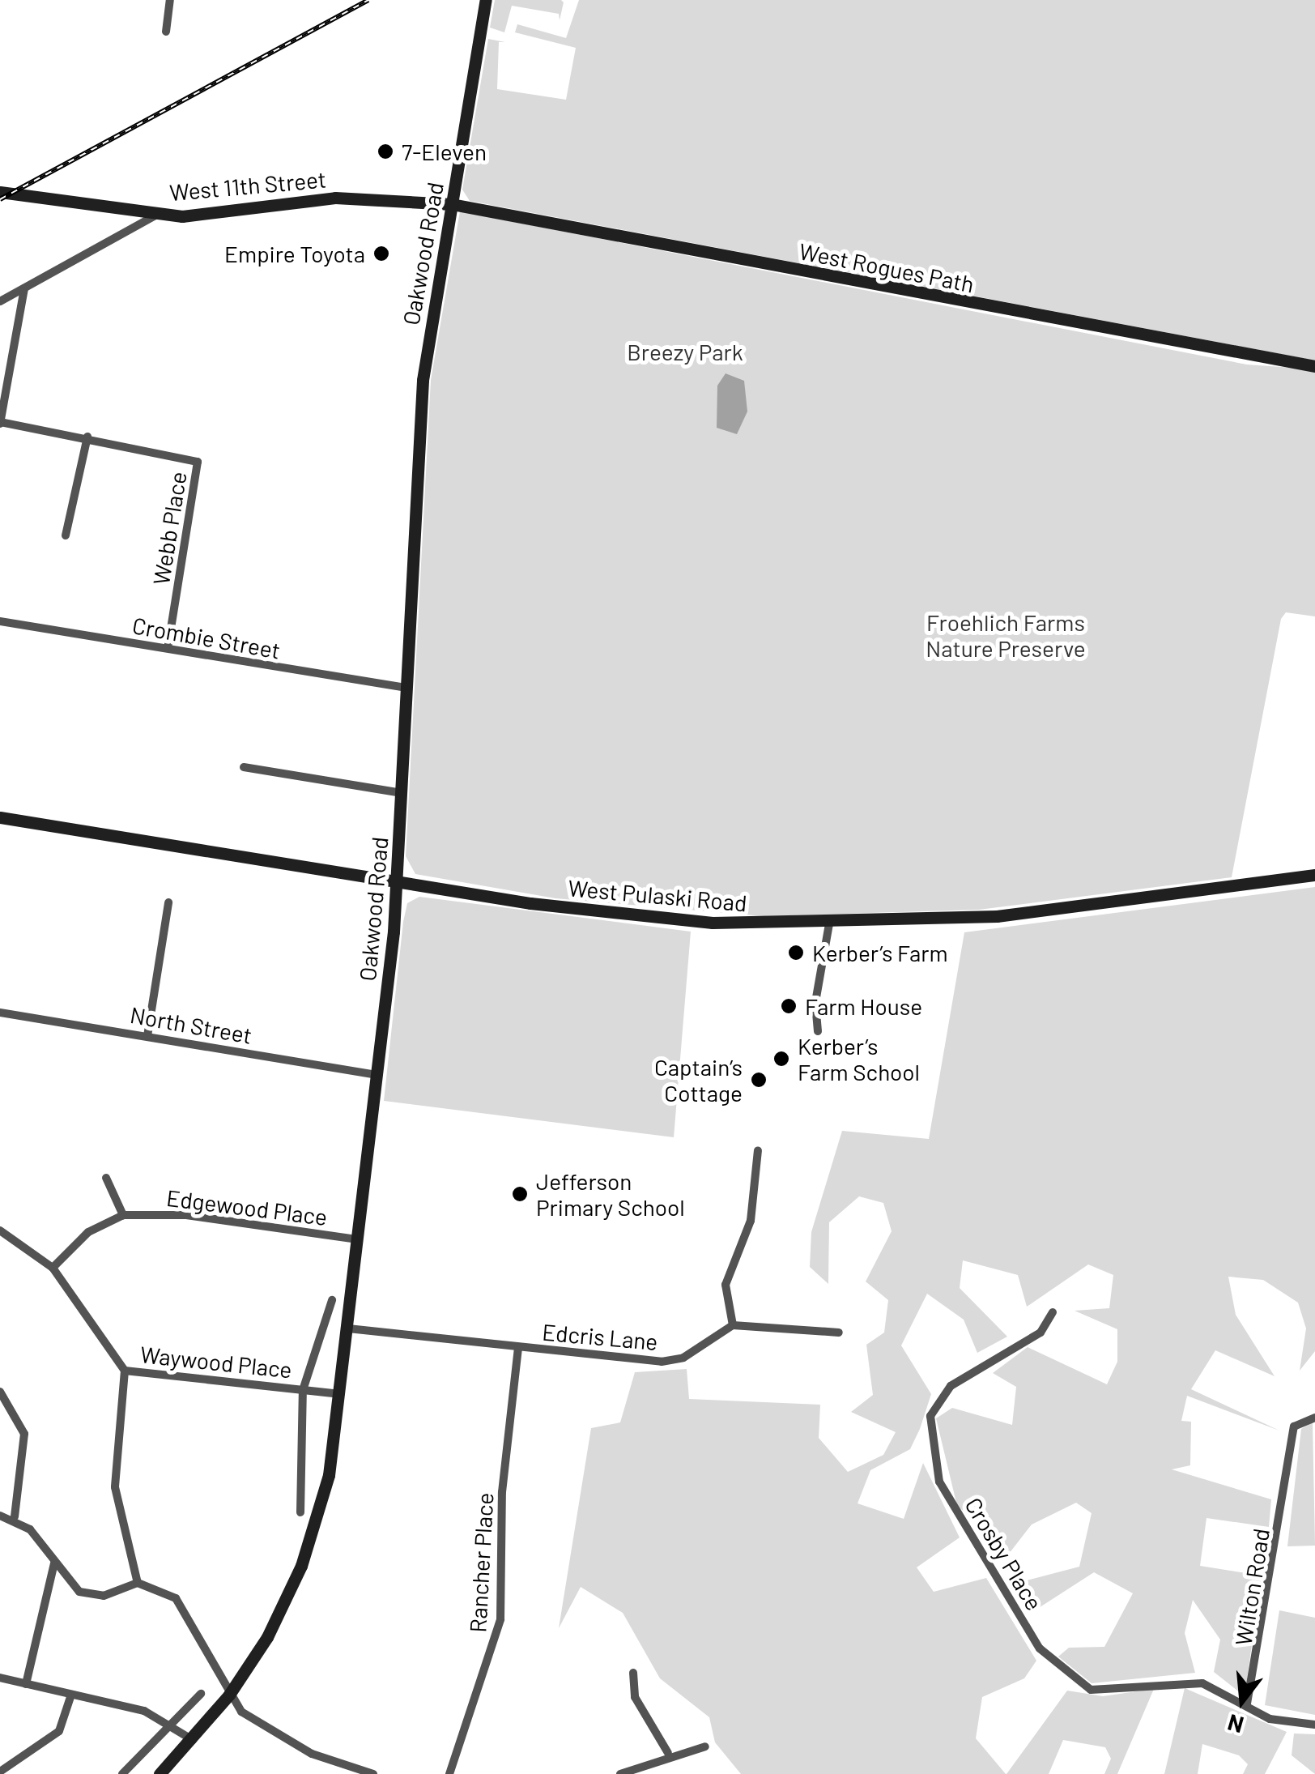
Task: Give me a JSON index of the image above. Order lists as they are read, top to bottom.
{
  "streets": {
    "main road": [
      "West 11th Street",
      "Oakwood Road",
      "West Rogues Path",
      "West Pulaski Road"
    ],
    "street": [
      "Webb Place",
      "Crombie Street",
      "North Street",
      "Edgewood Place",
      "Edcris Lane",
      "Waywood Place",
      "Crosby Place",
      "Rancher Place",
      "Wilton Road"
    ]
  },
  "crossings": [
    ["West 11th Street", "Oakwood Road"],
    ["West 11th Street", "West Rogues Path"],
    ["Oakwood Road", "West Rogues Path"],
    ["Oakwood Road", "Crombie Street"],
    ["Oakwood Road", "West Pulaski Road"],
    ["Oakwood Road", "North Street"],
    ["Oakwood Road", "Edgewood Place"],
    ["Oakwood Road", "Edcris Lane"],
    ["Oakwood Road", "Waywood Place"],
    ["Webb Place", "Crombie Street"],
    ["Edcris Lane", "Rancher Place"],
    ["Crosby Place", "Wilton Road"]
  ],
  "parks": ["Breezy Park", "Froehlich Farms Nature Preserve"],
  "places": [
    "7-Eleven",
    "Empire Toyota",
    "Kerber’s Farm",
    "Farm House",
    "Kerber’s Farm School",
    "Captain’s Cottage",
    "Jefferson Primary School"
  ],
  "north": "bottom"
}
